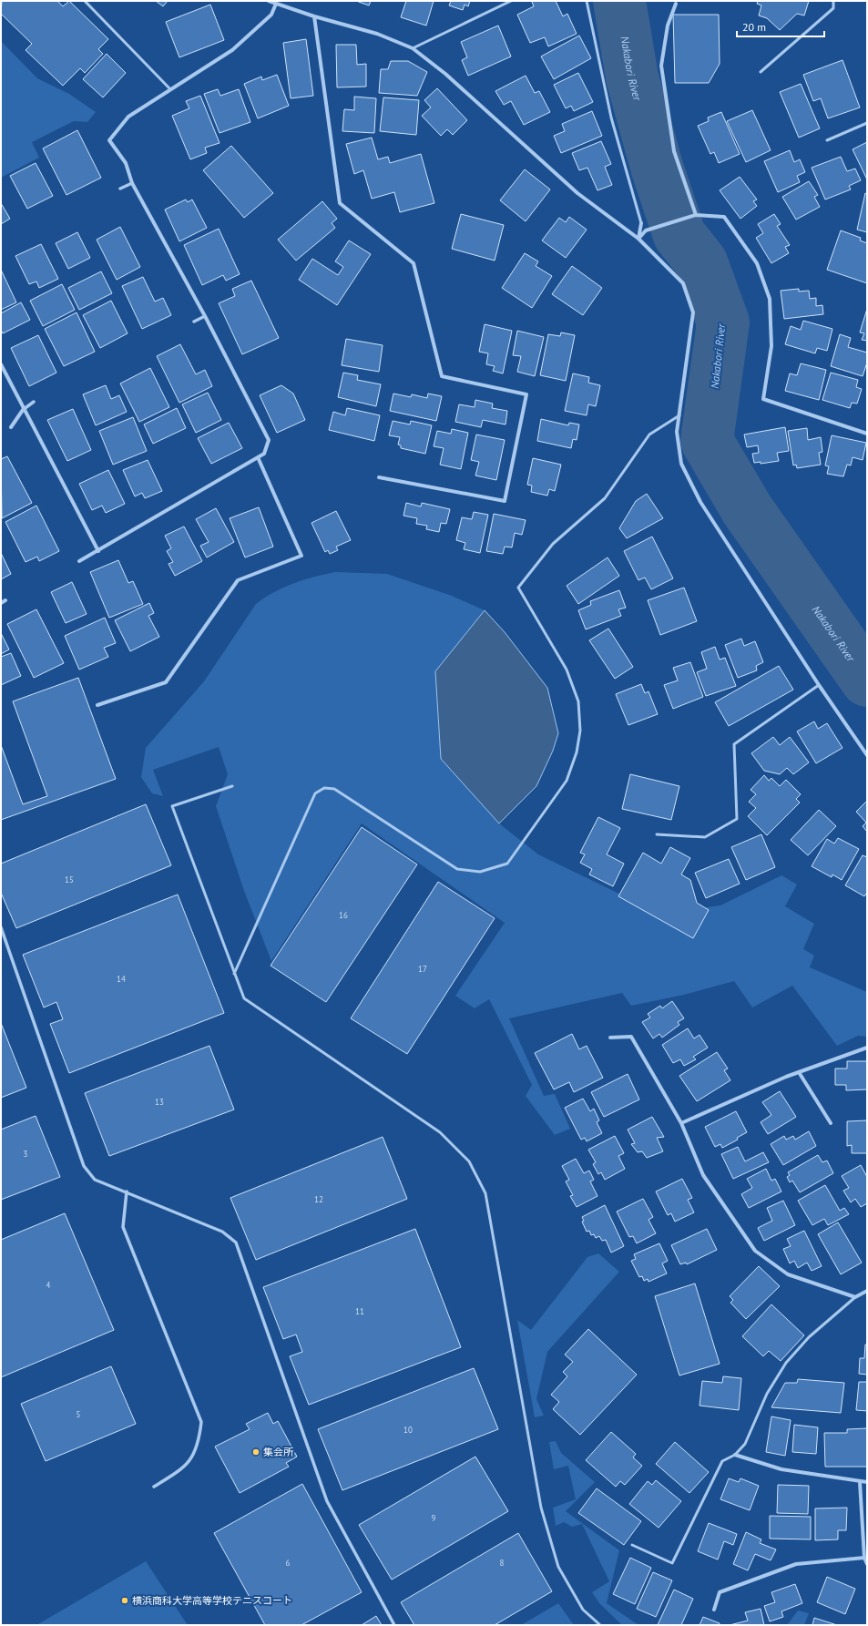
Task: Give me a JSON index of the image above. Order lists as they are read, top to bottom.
{
  "water": ["Nakabori River"],
  "places": ["集会所", "横浜商科大学高等学校テニスコート"],
  "house_numbers": [
    "15",
    "16",
    "17",
    "14",
    "13",
    "3",
    "12",
    "4",
    "11",
    "5",
    "10",
    "9",
    "6",
    "8"
  ],
  "scale_bar": "20 m"
}
